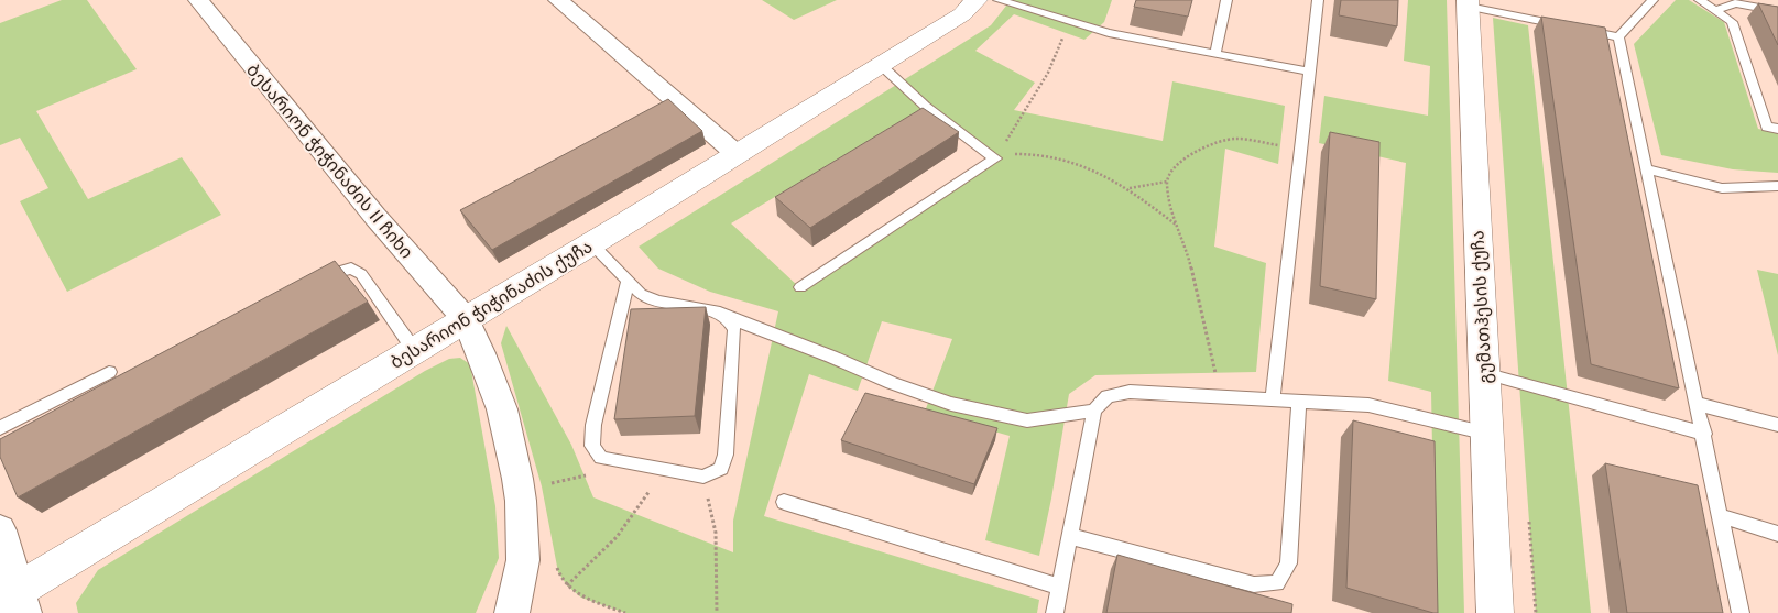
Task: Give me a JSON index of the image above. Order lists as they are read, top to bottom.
{
  "streets": {
    "street": ["ბესარიონ ჭიჭინაძის II ჩიხი", "ბესარიონ ჭიჭინაძის ქუჩა", "გუმათჰესის ქუჩა"]
  },
  "crossings": [
    ["ბესარიონ ჭიჭინაძის II ჩიხი", "ბესარიონ ჭიჭინაძის ქუჩა"]
  ]
}
